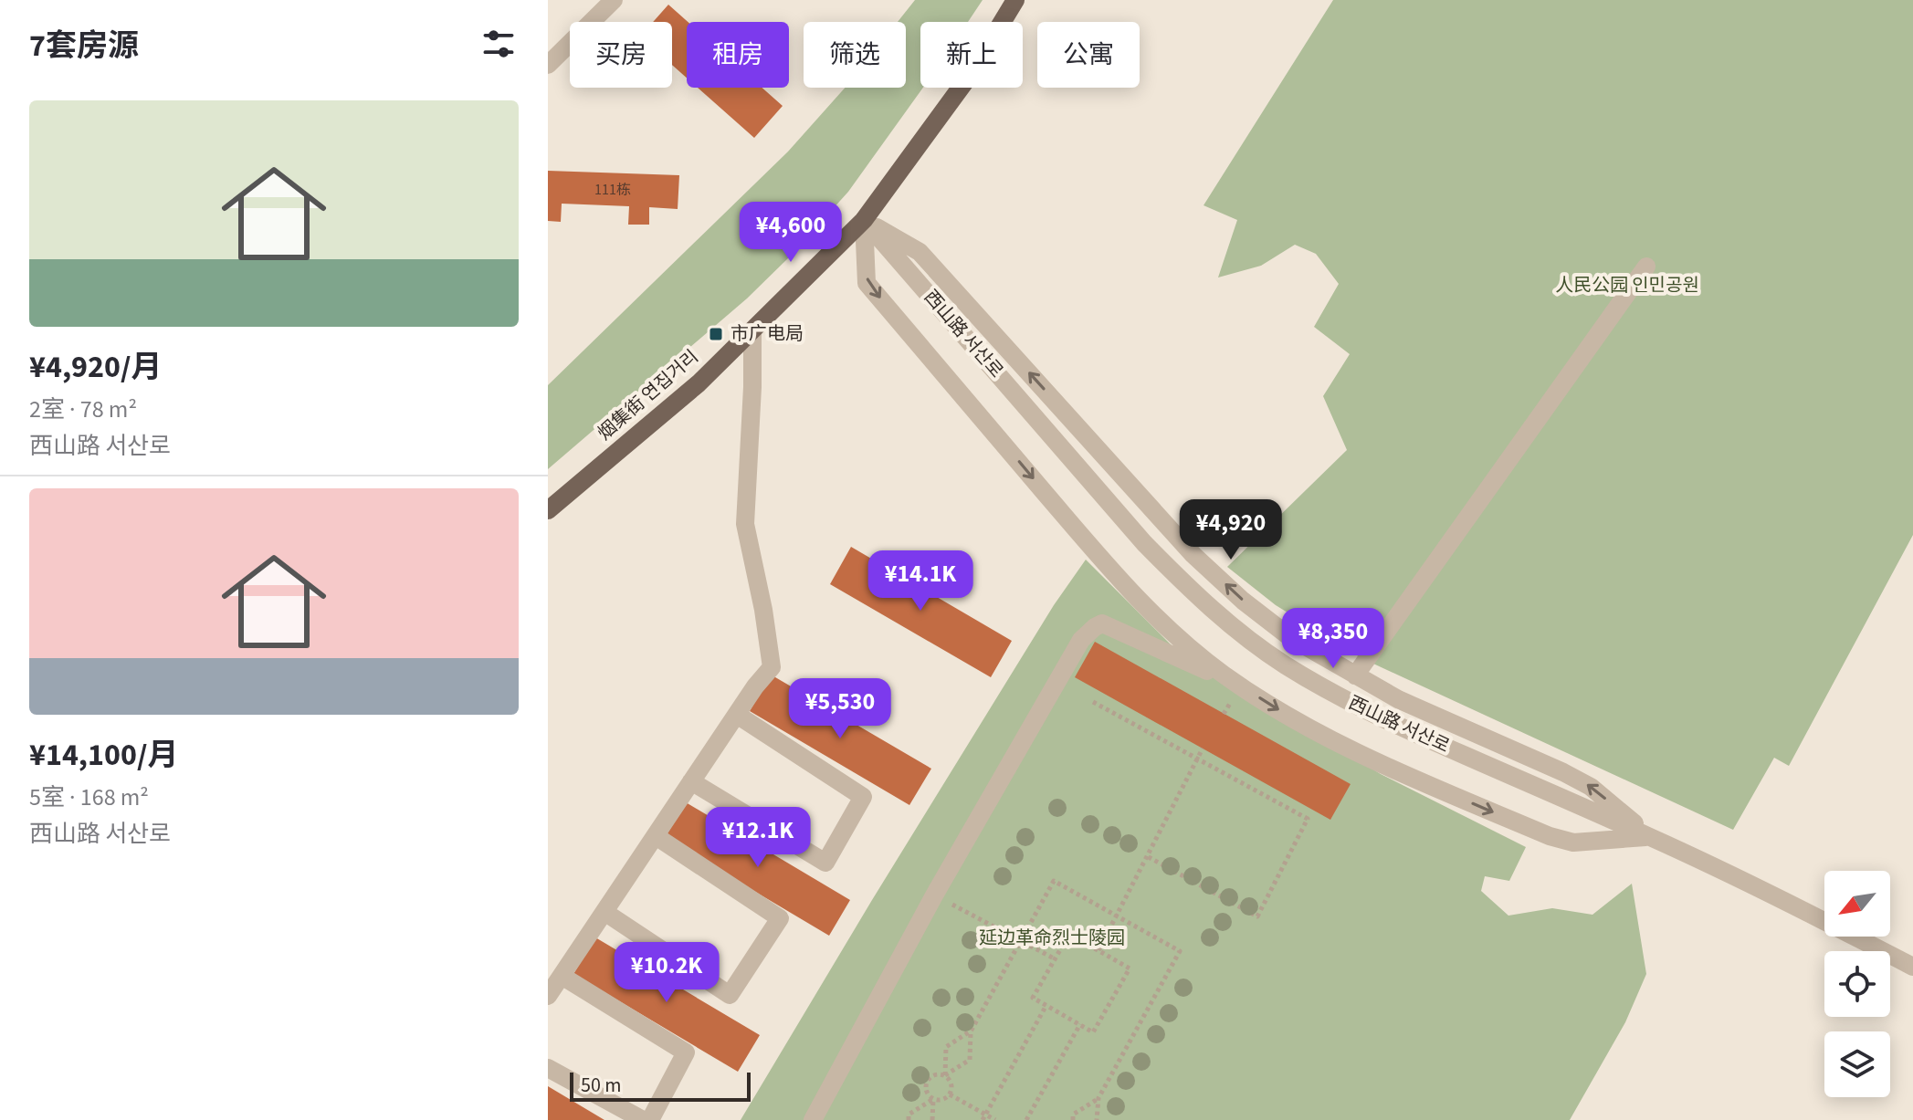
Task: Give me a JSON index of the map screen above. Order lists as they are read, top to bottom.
{
  "streets": {
    "main road": ["烟集街 연집거리"],
    "street": ["西山路 서산로"]
  },
  "crossings": [
    ["西山路 서산로", "烟集街 연집거리"]
  ],
  "parks": ["人民公园 인민공원", "延边革命烈士陵园"],
  "places": {
    "transit": ["市广电局"]
  },
  "house_numbers": ["111栋"],
  "scale_bar": "50 m",
  "north": "bottom left",
  "page": {
    "heading": "7套房源",
    "chip": [
      "买房",
      "租房",
      "筛选",
      "新上",
      "公寓"
    ],
    "list": [
      {
        "name": "¥4,920/月",
        "note": "2室 · 78 m² · 西山路 서산로"
      },
      {
        "name": "¥14,100/月",
        "note": "5室 · 168 m² · 西山路 서산로"
      }
    ],
    "price": [
      "¥4,600",
      "¥4,920",
      "¥14.1K",
      "¥8,350",
      "¥5,530",
      "¥12.1K",
      "¥10.2K"
    ],
    "scale": "50 m"
  }
}
